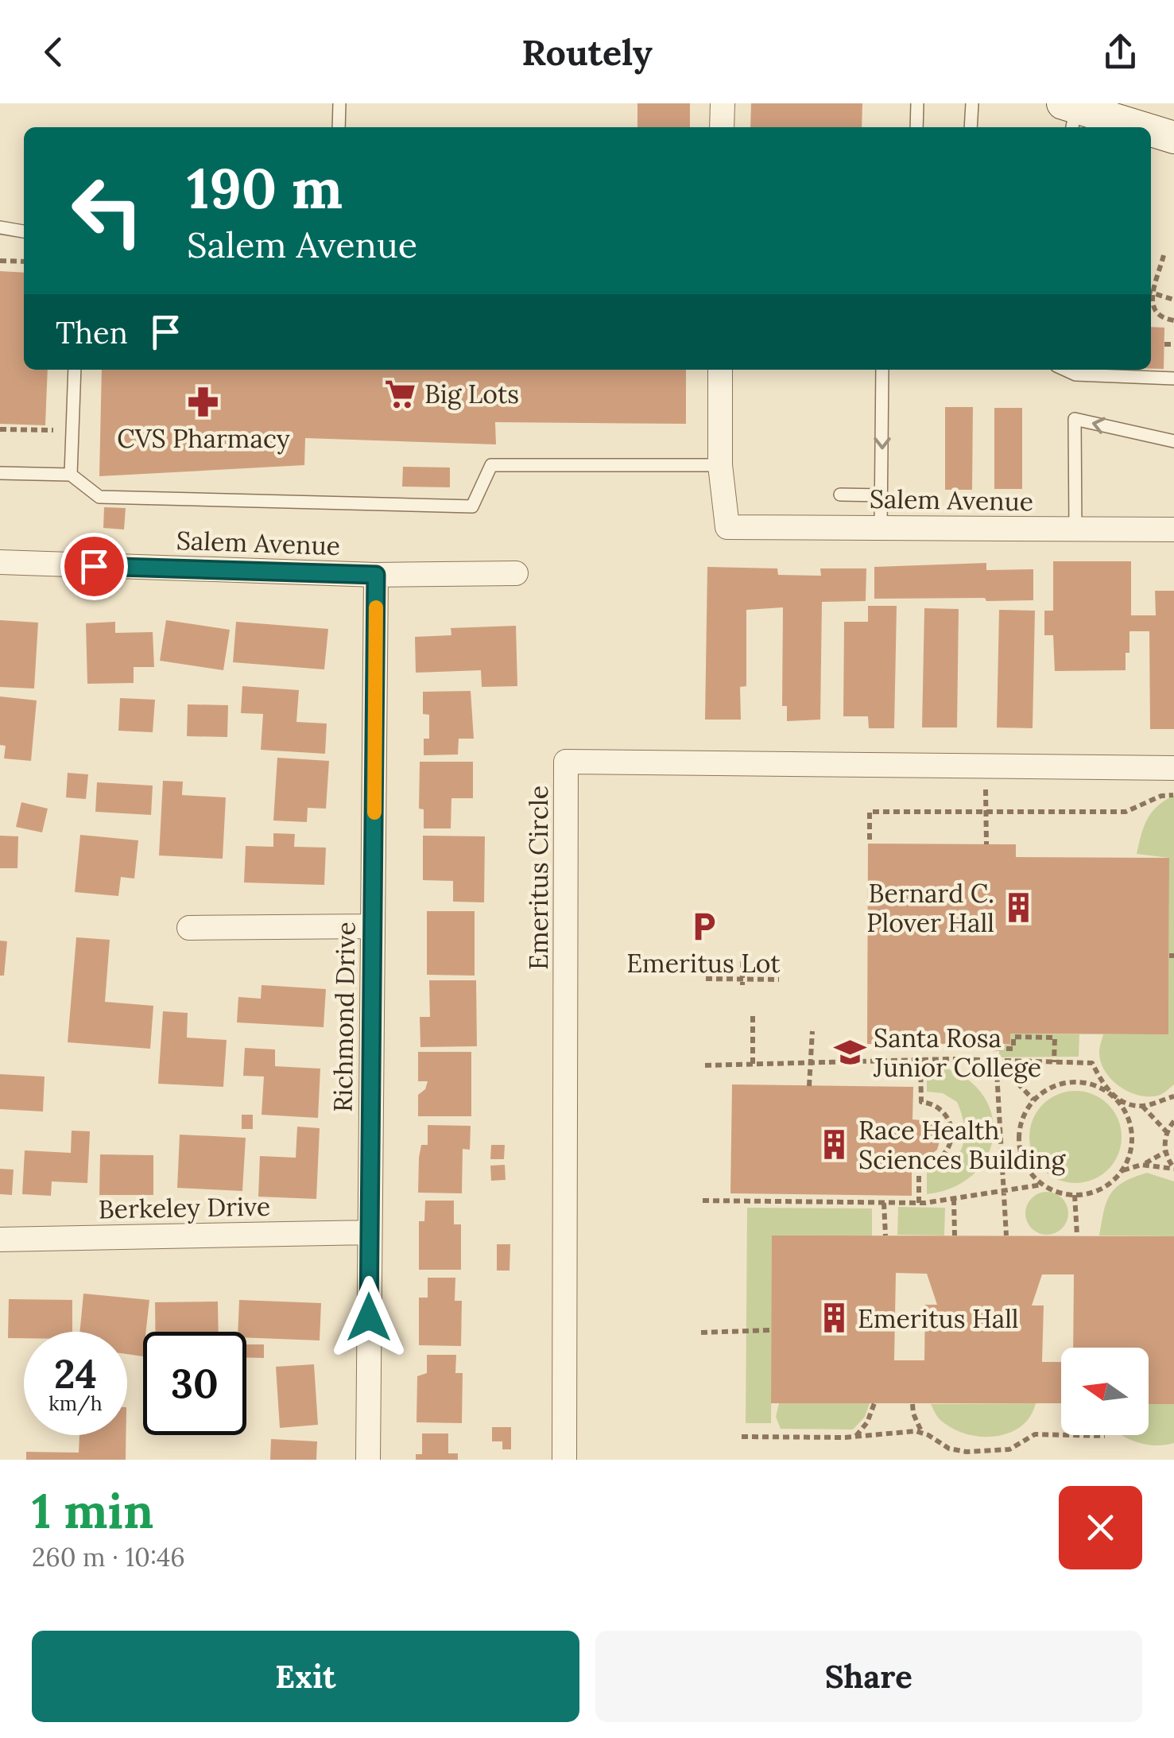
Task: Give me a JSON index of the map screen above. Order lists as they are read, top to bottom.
{
  "streets": {
    "street": [
      "Salem Avenue",
      "Emeritus Circle",
      "Richmond Drive",
      "Berkeley Drive"
    ]
  },
  "crossings": [
    ["Salem Avenue", "Richmond Drive"],
    ["Richmond Drive", "Berkeley Drive"]
  ],
  "places": {
    "supermarket": ["Big Lots"],
    "pharmacy": ["CVS Pharmacy"],
    "building": ["Bernard C. Plover Hall", "Race Health Sciences Building", "Emeritus Hall"],
    "parking": ["Emeritus Lot"],
    "school or university": ["Santa Rosa Junior College"]
  },
  "north": "left",
  "page": {
    "header": "Routely",
    "turn": ["190 m", "Salem Avenue"],
    "then": "Then",
    "speed": "24 km/h",
    "limit": "30",
    "heading": ["1 min", "260 m · 10:46"],
    "buttons": ["Exit", "Share"]
  }
}
